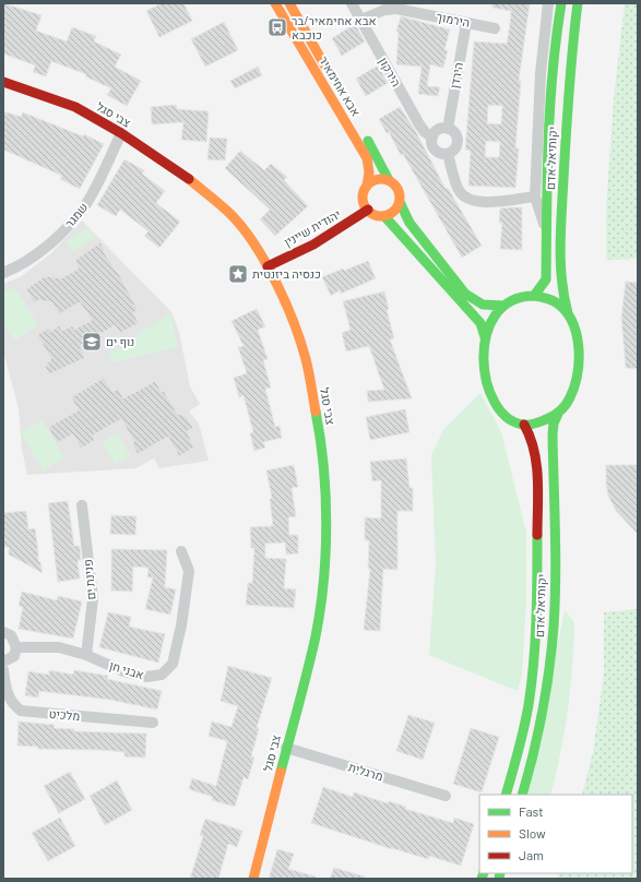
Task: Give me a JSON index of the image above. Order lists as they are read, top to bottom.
{
  "streets": {
    "street": [
      "הירמוך",
      "הירקון",
      "הירדן",
      "אבא אחימאיר",
      "צבי סגל",
      "יקותיאל אדם",
      "שמגר",
      "יהודית שיינין",
      "פנינת ים",
      "אבני חן",
      "מלכיט",
      "מרגלית"
    ]
  },
  "crossings": [
    ["הירמוך", "הירקון"],
    ["הירמוך", "הירדן"],
    ["הירקון", "הירדן"],
    ["אבא אחימאיר", "יהודית שיינין"],
    ["צבי סגל", "שמגר"],
    ["צבי סגל", "יהודית שיינין"],
    ["צבי סגל", "מרגלית"],
    ["פנינת ים", "אבני חן"]
  ],
  "places": {
    "bus stop": ["אבא אחימאיר/בר כוכבא"],
    "place": ["כנסיה ביזנטית"],
    "school or university": ["נוף ים"]
  },
  "legend": ["Fast", "Slow", "Jam"]
}
